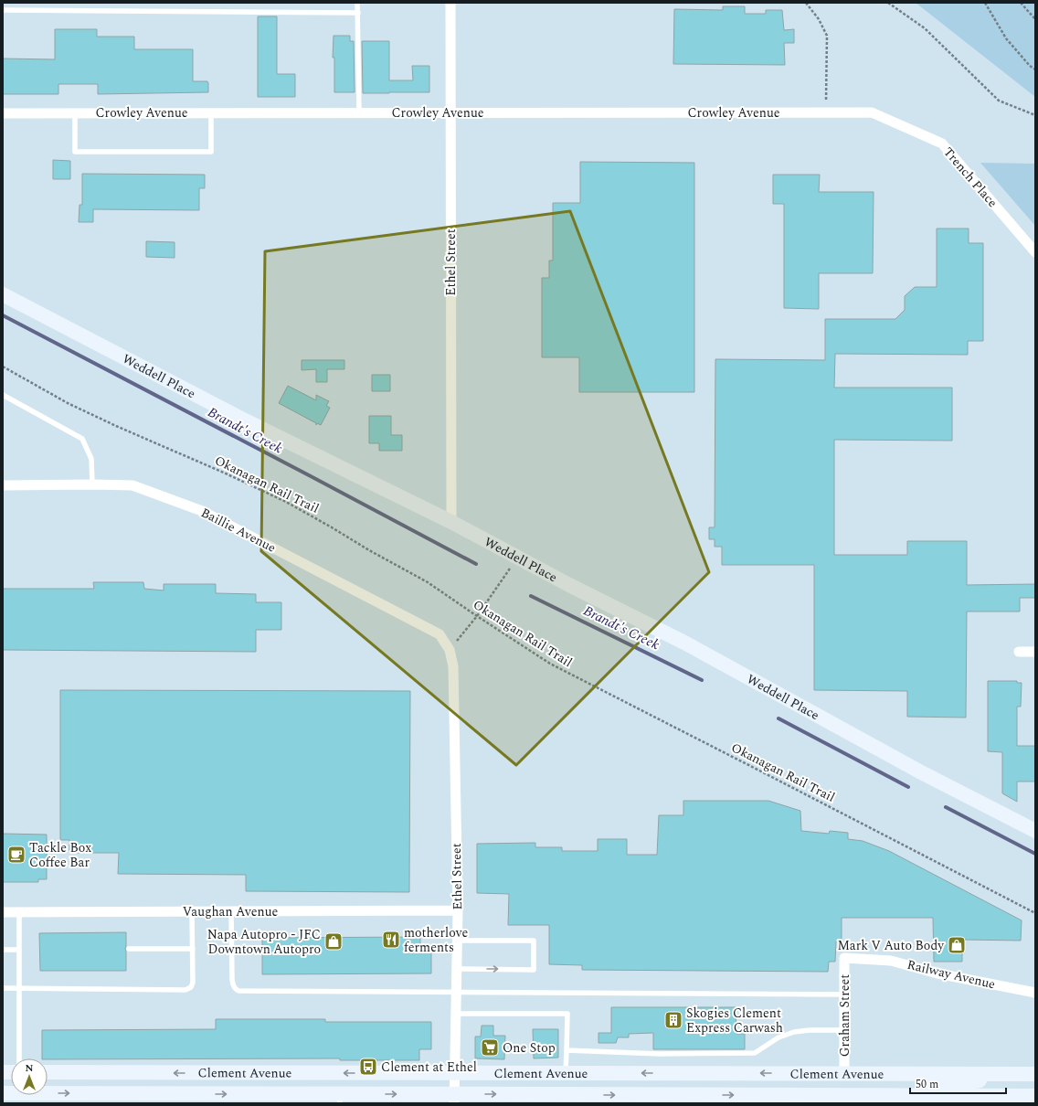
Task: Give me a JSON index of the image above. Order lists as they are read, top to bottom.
{
  "streets": {
    "main road": ["Weddell Place", "Clement Avenue"],
    "street": [
      "Crowley Avenue",
      "Trench Place",
      "Ethel Street",
      "Baillie Avenue",
      "Vaughan Avenue",
      "Railway Avenue",
      "Graham Street"
    ],
    "path": ["Okanagan Rail Trail"]
  },
  "crossings": [
    ["Crowley Avenue", "Trench Place"],
    ["Crowley Avenue", "Ethel Street"],
    ["Ethel Street", "Weddell Place"],
    ["Ethel Street", "Baillie Avenue"],
    ["Ethel Street", "Vaughan Avenue"],
    ["Ethel Street", "Clement Avenue"],
    ["Railway Avenue", "Graham Street"],
    ["Graham Street", "Clement Avenue"]
  ],
  "water": ["Brandt's Creek"],
  "places": {
    "cafe": ["Tackle Box Coffee Bar"],
    "restaurant": ["motherlove ferments"],
    "shop": ["Napa Autopro - JFC Downtown Autopro", "Mark V Auto Body"],
    "building": ["Skogies Clement Express Carwash"],
    "supermarket": ["One Stop"],
    "bus stop": ["Clement at Ethel"]
  },
  "scale_bar": "50 m",
  "north": "top"
}
